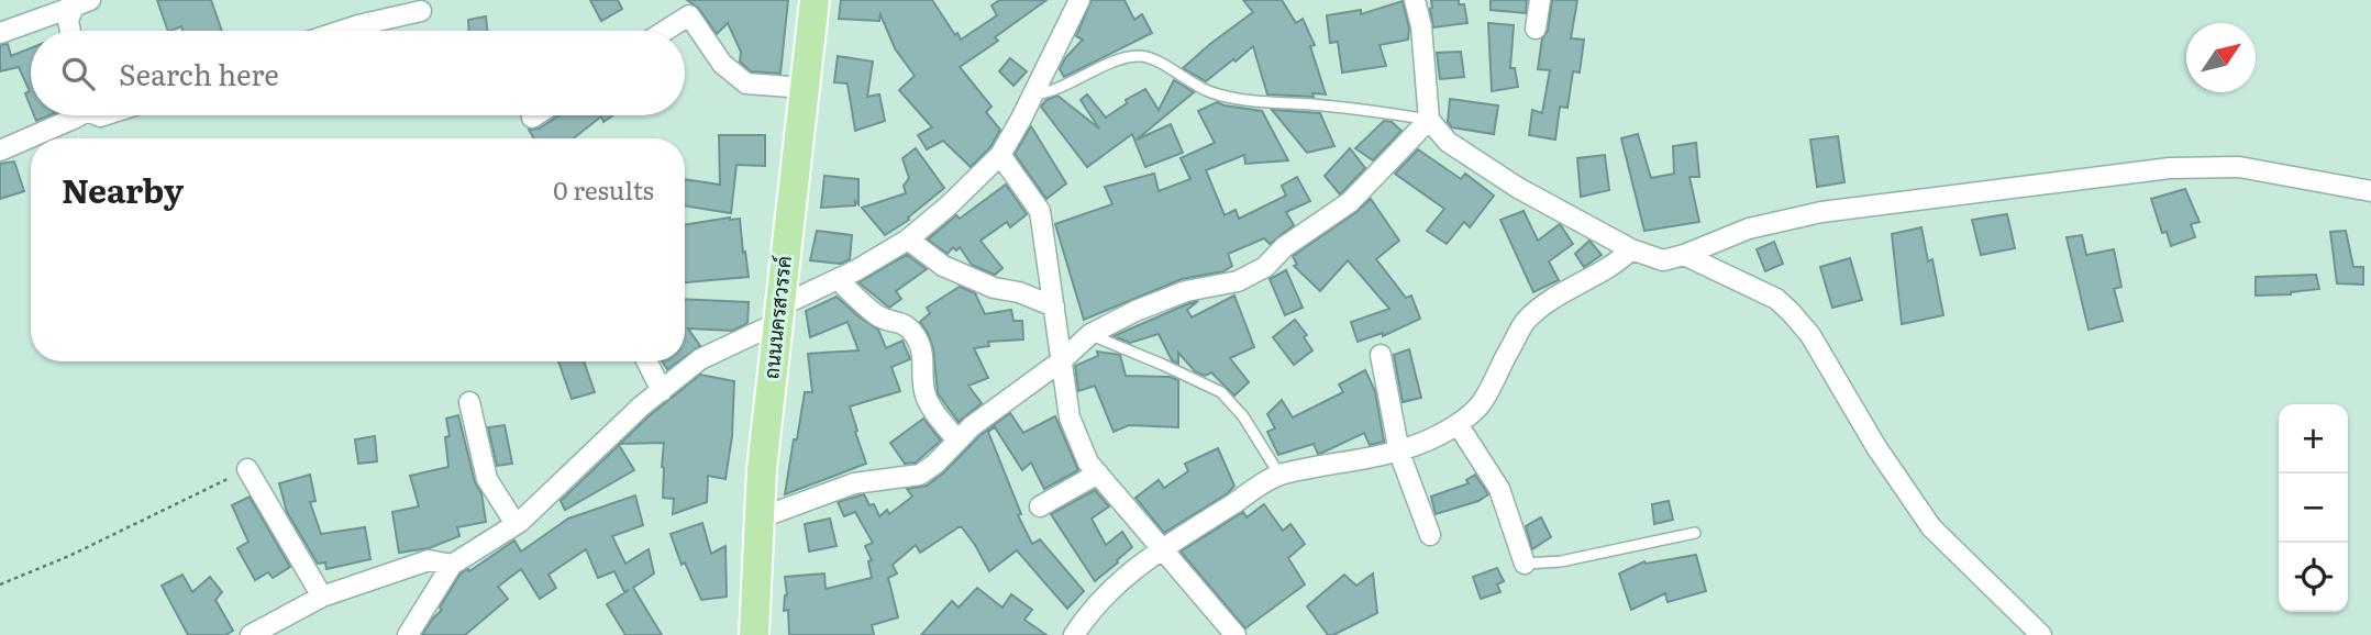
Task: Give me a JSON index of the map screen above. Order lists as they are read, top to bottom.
{
  "streets": {
    "main road": ["ถนนนครสวรรค์"]
  },
  "north": "top right",
  "page": {
    "search": "Search here",
    "heading": ["Nearby", "0 results"],
    "map_buttons": ["+", "−"]
  }
}
